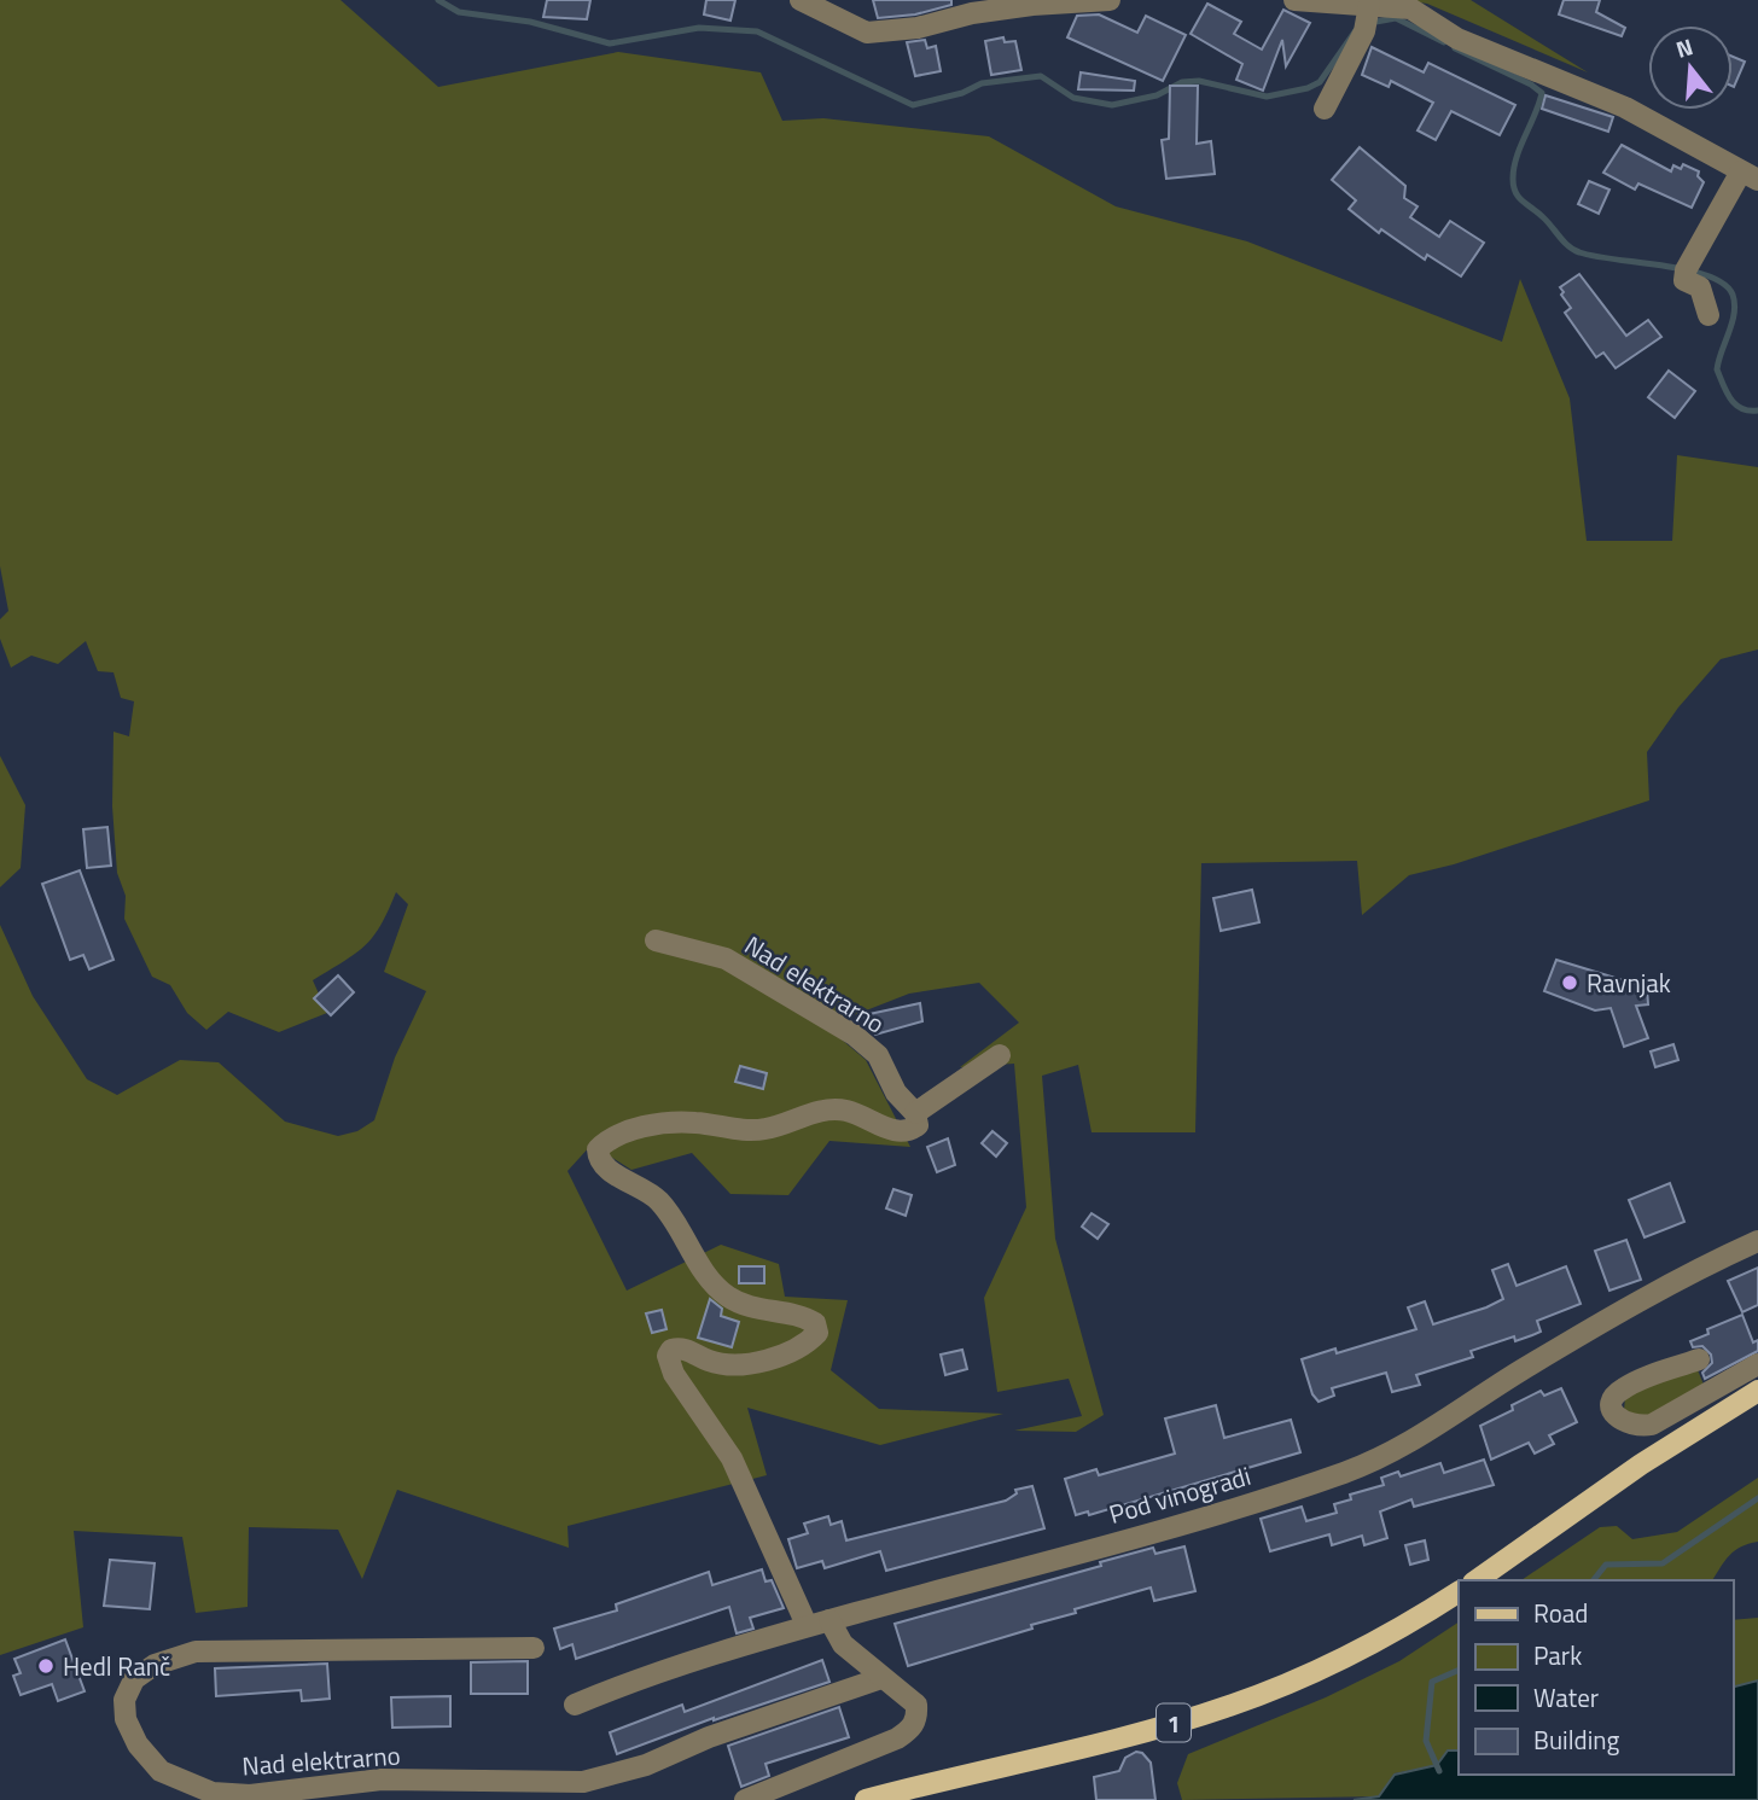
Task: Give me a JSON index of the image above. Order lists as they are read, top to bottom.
{
  "streets": {
    "main road": ["1"],
    "street": ["Nad elektrarno", "Pod vinogradi"]
  },
  "places": ["Ravnjak", "Hedl Ranč"],
  "legend": [
    "Road",
    "Park",
    "Water",
    "Building"
  ],
  "north": "top"
}
